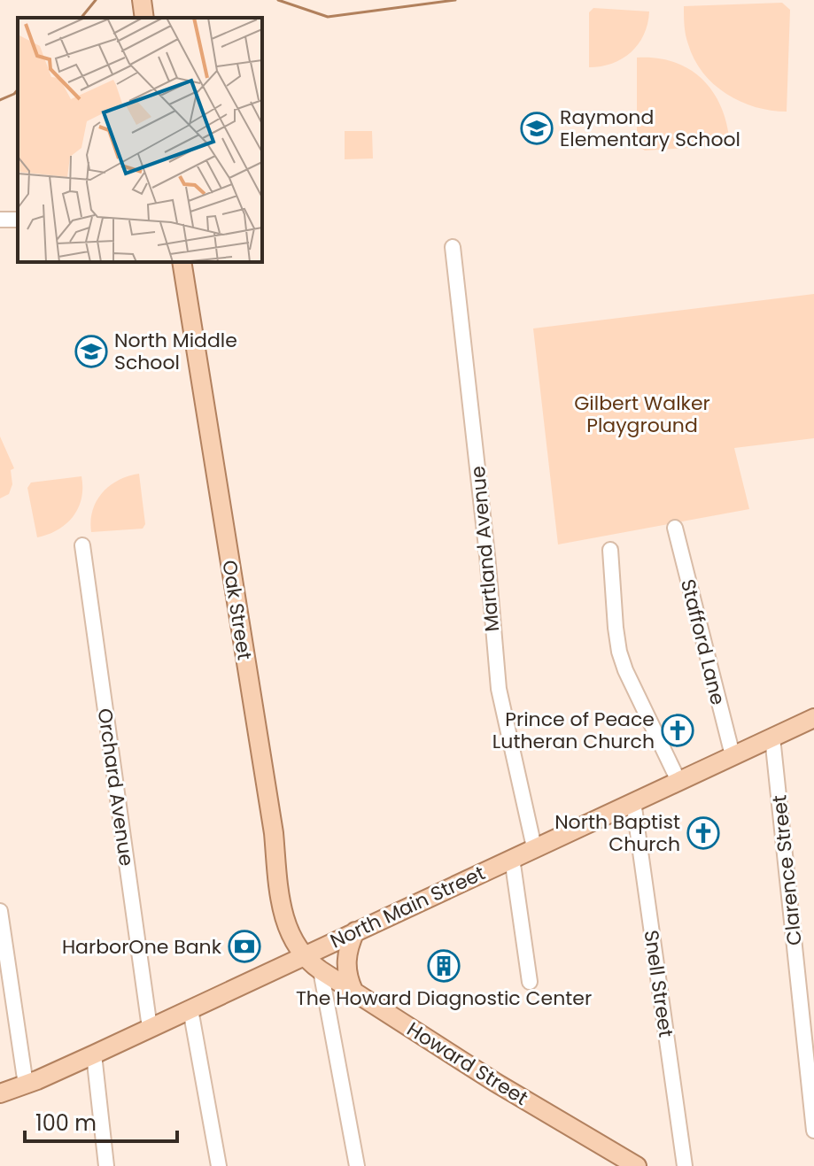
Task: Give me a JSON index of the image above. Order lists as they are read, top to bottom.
{
  "streets": {
    "main road": ["Oak Street", "North Main Street", "Howard Street"],
    "street": [
      "Martland Avenue",
      "Stafford Lane",
      "Orchard Avenue",
      "Clarence Street",
      "Snell Street"
    ]
  },
  "crossings": [
    ["Martland Avenue", "North Main Street"],
    ["Oak Street", "North Main Street"],
    ["Oak Street", "Howard Street"],
    ["Stafford Lane", "North Main Street"],
    ["Orchard Avenue", "North Main Street"],
    ["Clarence Street", "North Main Street"],
    ["North Main Street", "Snell Street"],
    ["North Main Street", "Howard Street"]
  ],
  "parks": ["Gilbert Walker Playground"],
  "places": {
    "school or university": ["Raymond Elementary School", "North Middle School"],
    "church": ["Prince of Peace Lutheran Church", "North Baptist Church"],
    "bank": ["HarborOne Bank"],
    "building": ["The Howard Diagnostic Center"]
  },
  "scale_bar": "100 m"
}
